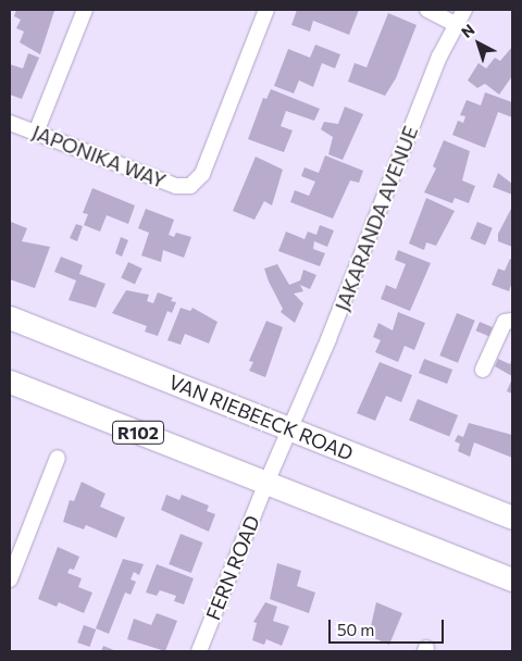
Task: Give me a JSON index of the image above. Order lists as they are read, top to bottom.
{
  "streets": {
    "main road": ["VAN RIEBEECK ROAD", "R102"],
    "street": ["JAPONIKA WAY", "JAKARANDA AVENUE", "FERN ROAD"]
  },
  "crossings": [
    ["JAKARANDA AVENUE", "VAN RIEBEECK ROAD"],
    ["JAKARANDA AVENUE", "R102"],
    ["JAKARANDA AVENUE", "FERN ROAD"],
    ["R102", "FERN ROAD"]
  ],
  "scale_bar": "50 m",
  "north": "top left"
}
